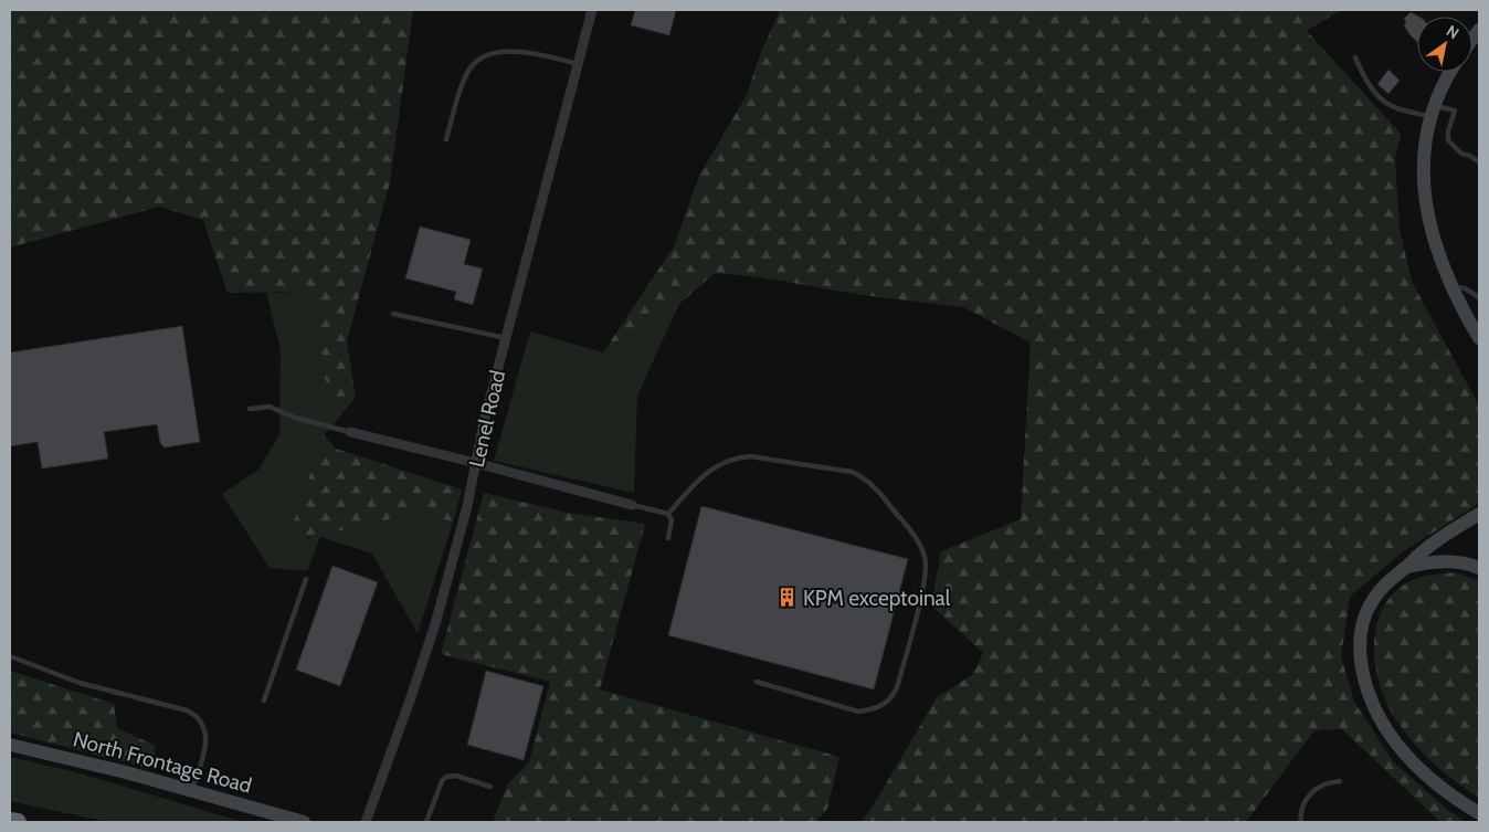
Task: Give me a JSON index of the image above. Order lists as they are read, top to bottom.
{
  "streets": {
    "main road": ["North Frontage Road"],
    "street": ["Lenel Road"]
  },
  "places": {
    "building": ["KPM exceptoinal"]
  },
  "north": "top right"
}
